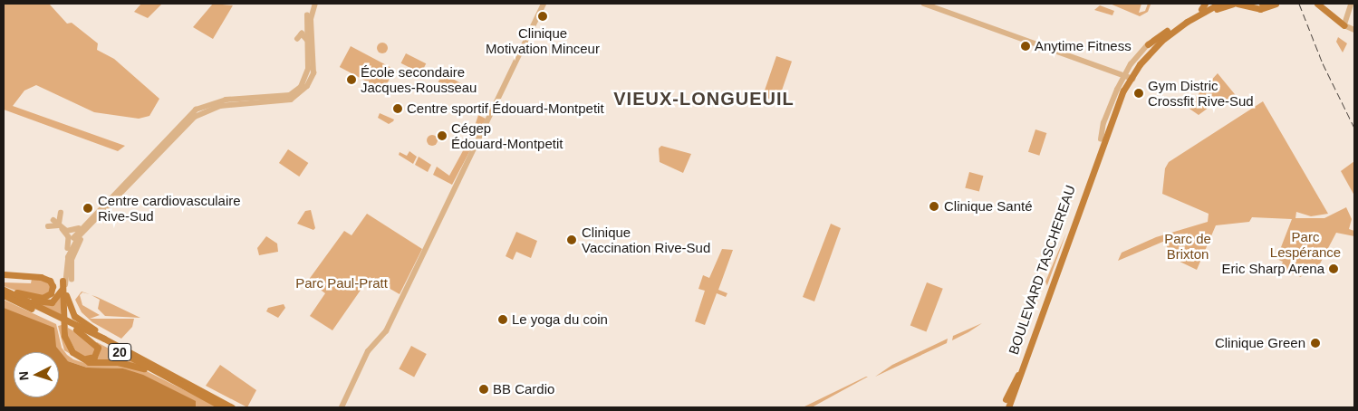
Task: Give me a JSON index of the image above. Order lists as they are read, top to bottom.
{
  "streets": {
    "highway": ["BOULEVARD TASCHEREAU", "20"]
  },
  "districts": ["VIEUX-LONGUEUIL"],
  "parks": ["Parc Lespérance", "Parc de Brixton", "Parc Paul-Pratt"],
  "places": [
    "Clinique Motivation Minceur",
    "Anytime Fitness",
    "École secondaire Jacques-Rousseau",
    "Gym Distric Crossfit Rive-Sud",
    "Centre sportif Édouard-Montpetit",
    "Cégep Édouard-Montpetit",
    "Clinique Santé",
    "Centre cardiovasculaire Rive-Sud",
    "Clinique Vaccination Rive-Sud",
    "Eric Sharp Arena",
    "Le yoga du coin",
    "Clinique Green",
    "BB Cardio"
  ],
  "north": "left"
}
